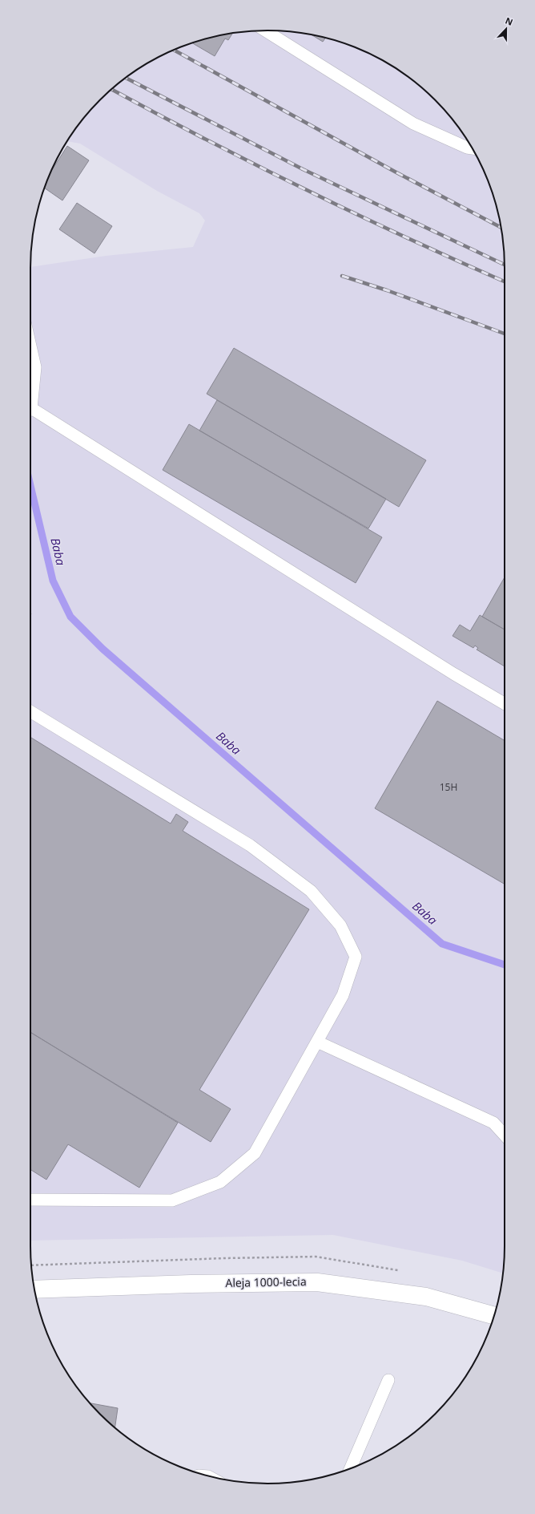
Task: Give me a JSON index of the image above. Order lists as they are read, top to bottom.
{
  "streets": {
    "street": ["Aleja 1000-lecia"]
  },
  "water": ["Baba"],
  "house_numbers": ["15H"],
  "north": "top"
}
